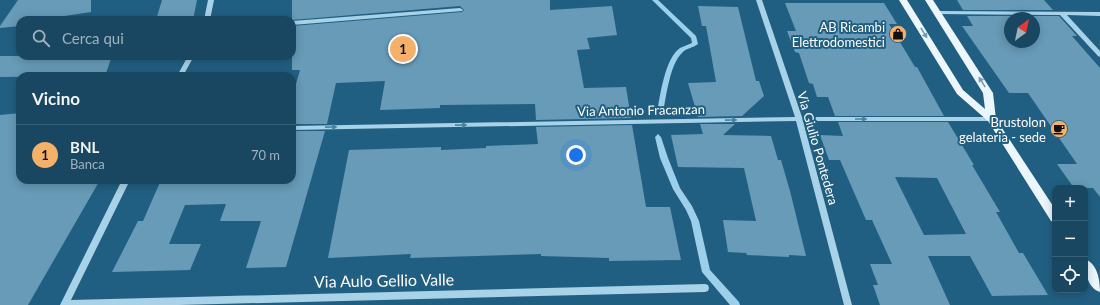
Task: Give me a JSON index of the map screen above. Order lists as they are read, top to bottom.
{
  "streets": {
    "street": ["Via Antonio Fracanzan", "Via Giulio Pontedera", "Via Aulo Gellio Valle"]
  },
  "crossings": [
    ["Via Antonio Fracanzan", "Via Giulio Pontedera"]
  ],
  "one_way": ["Via Antonio Fracanzan"],
  "places": {
    "shop": ["AB Ricambi Elettrodomestici"],
    "cafe": ["Brustolon gelateria - sede"]
  },
  "north": "top right",
  "page": {
    "search": "Cerca qui",
    "pins": "1",
    "heading": "Vicino",
    "list": [
      {
        "mark": "1",
        "name": "BNL",
        "note": "Banca",
        "value": "70 m"
      }
    ],
    "map_buttons": ["+", "−"]
  }
}
